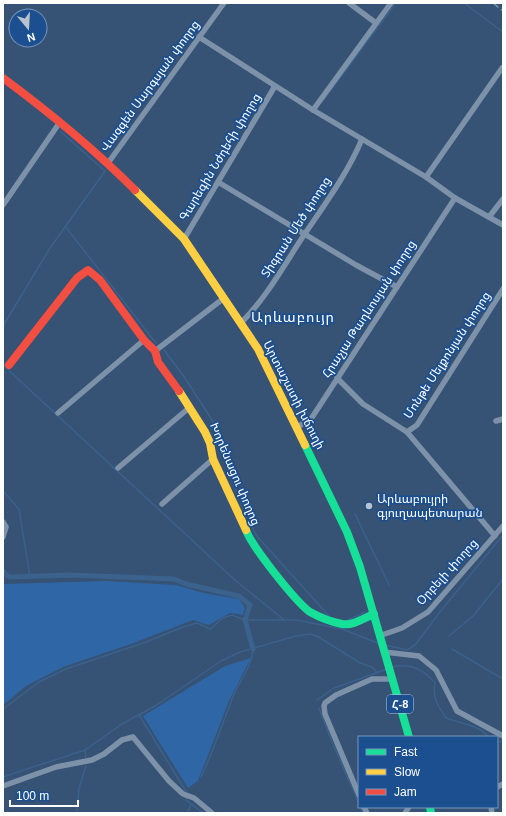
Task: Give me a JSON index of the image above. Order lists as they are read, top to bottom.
{
  "streets": {
    "main road": ["Արտաշատի խճուղի", "Խորենացու փողոց", "Հ-8"],
    "street": [
      "Վազգեն Սարգսյան փողոց",
      "Գարեգին Նժդեհի փողոց",
      "Տիգրան Մեծ փողոց",
      "Հրաչյա Թադևոսյան փողոց",
      "Մոնթե Մելքոնյան փողոց",
      "Օրբելի փողոց"
    ]
  },
  "crossings": [
    ["Վազգեն Սարգսյան փողոց", "Արտաշատի խճուղի"],
    ["Գարեգին Նժդեհի փողոց", "Արտաշատի խճուղի"],
    ["Տիգրան Մեծ փողոց", "Արտաշատի խճուղի"],
    ["Հրաչյա Թադևոսյան փողոց", "Արտաշատի խճուղի"],
    ["Արտաշատի խճուղի", "Խորենացու փողոց"],
    ["Արտաշատի խճուղի", "Օրբելի փողոց"],
    ["Արտաշատի խճուղի", "Հ-8"],
    ["Օրբելի փողոց", "Հ-8"]
  ],
  "districts": ["Արևաբույր"],
  "places": ["Արևաբույրի գյուղապետարան"],
  "legend": ["Fast", "Slow", "Jam"],
  "scale_bar": "100 m",
  "north": "bottom"
}
